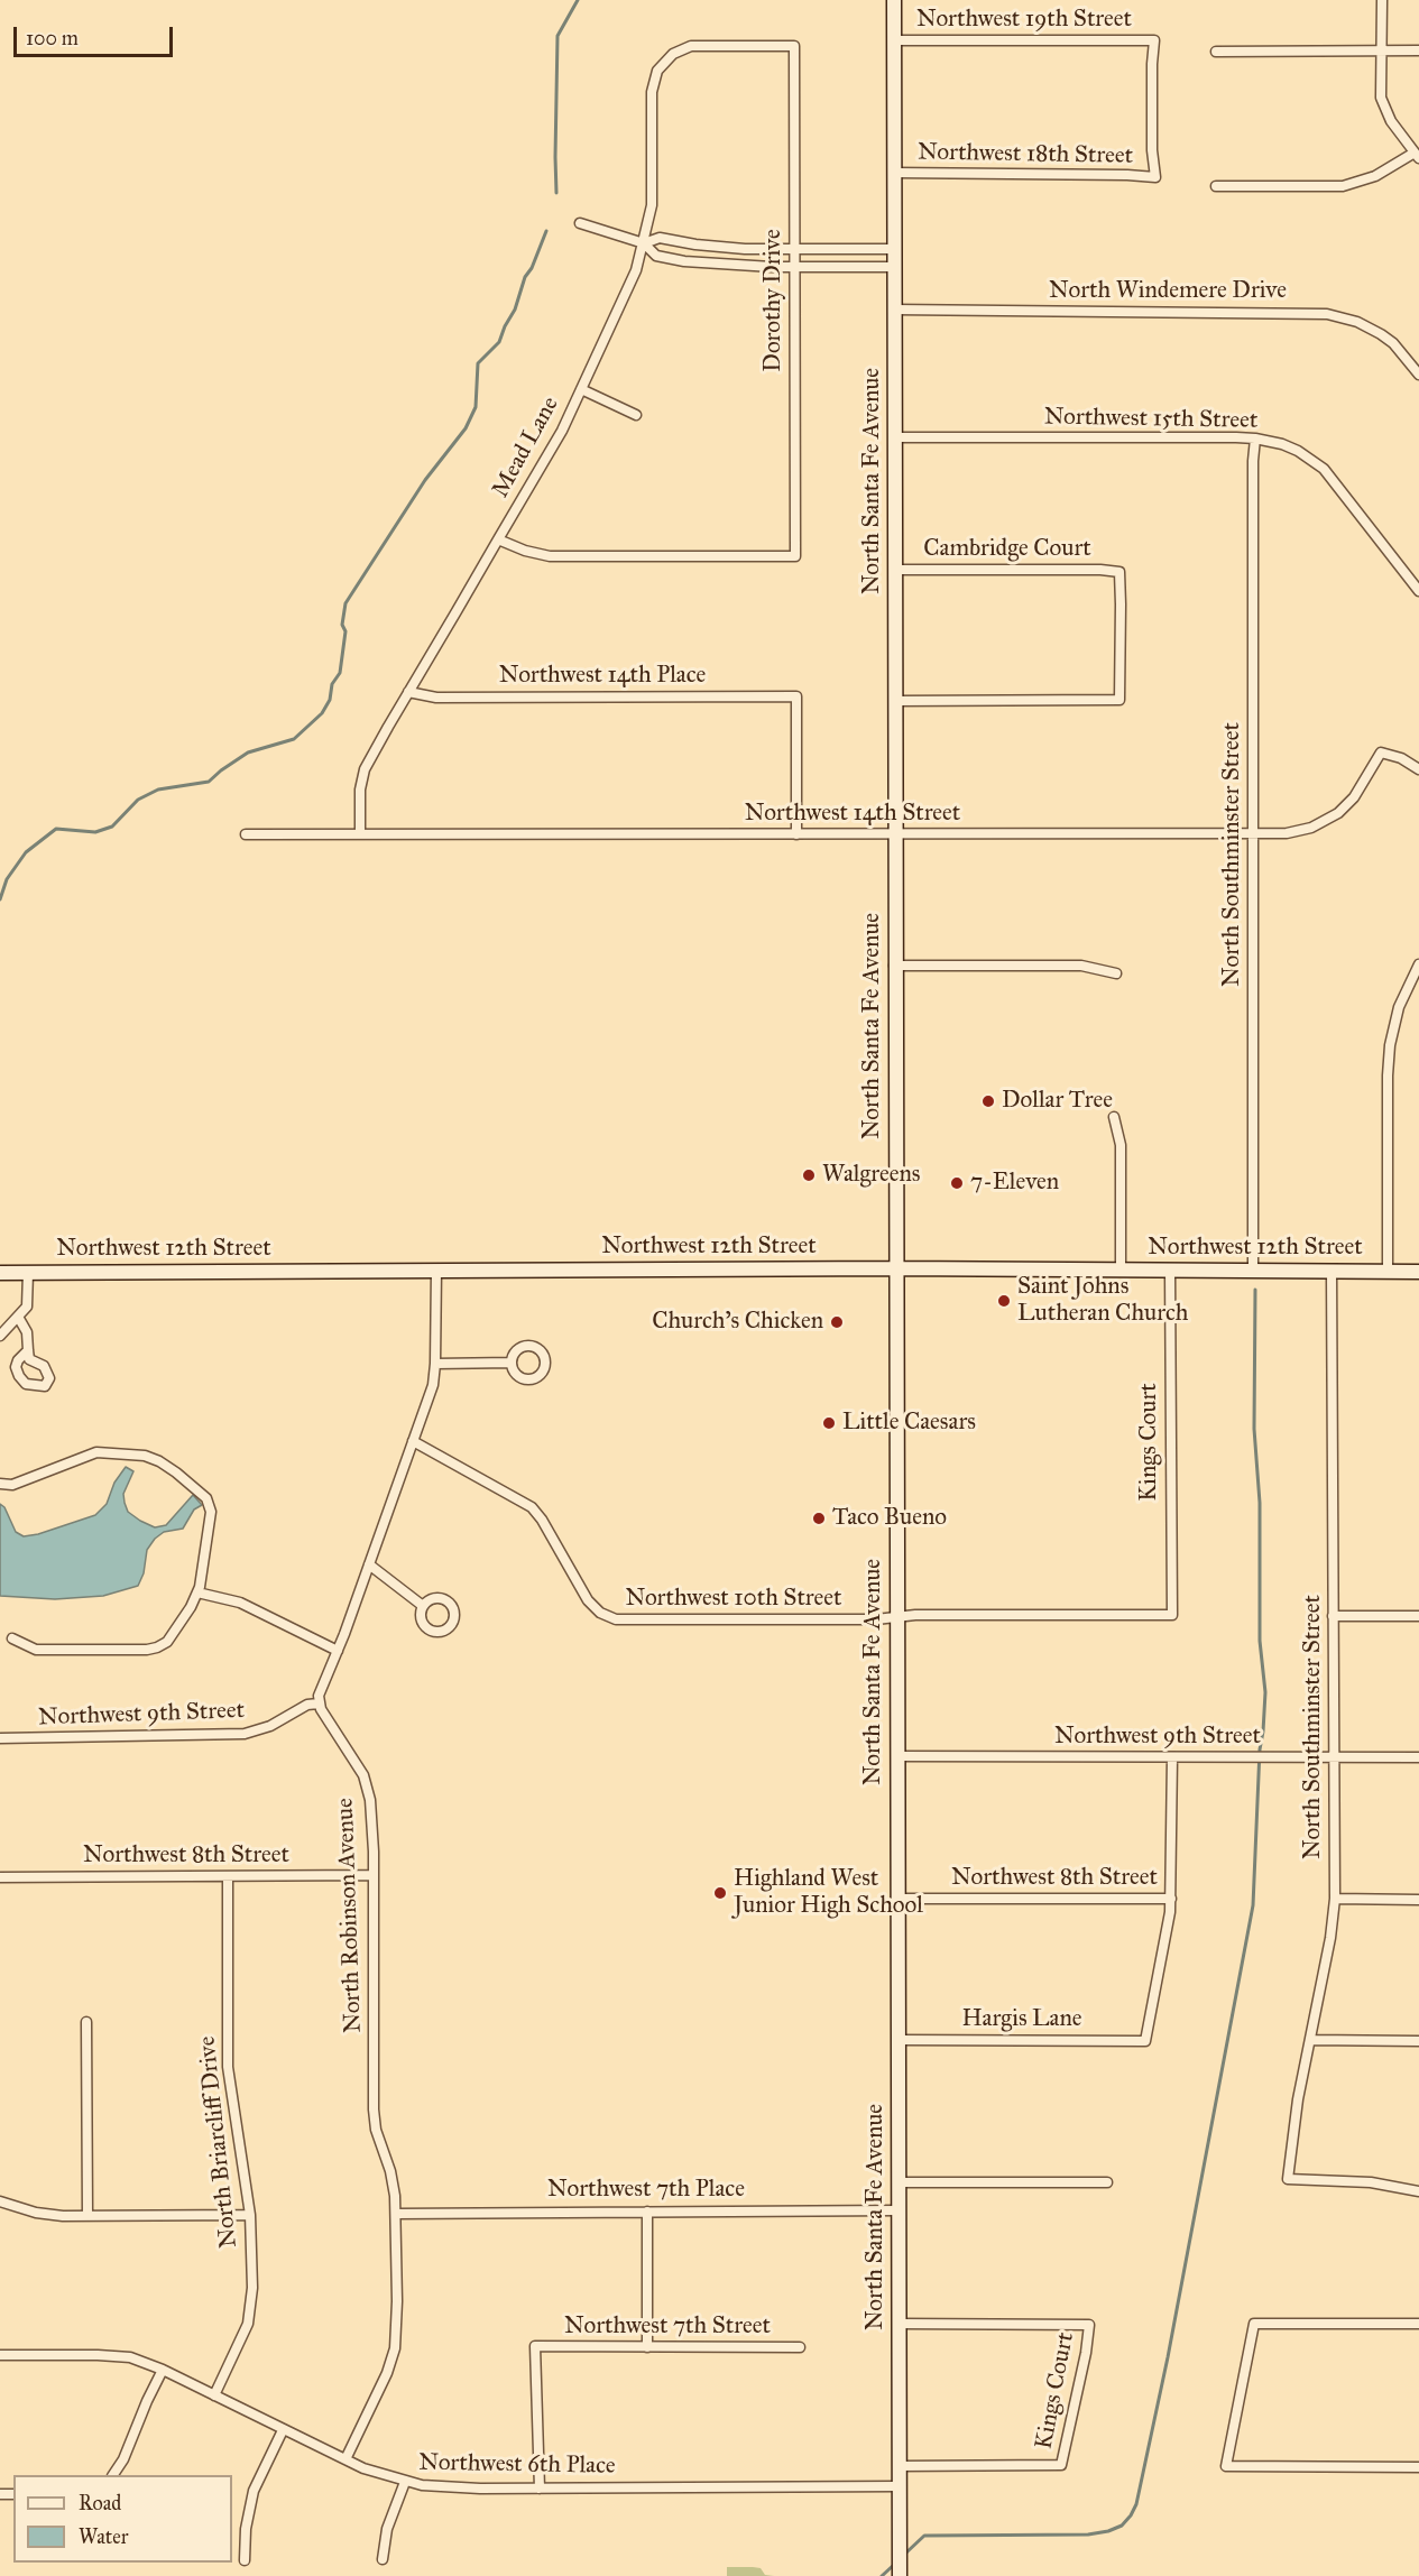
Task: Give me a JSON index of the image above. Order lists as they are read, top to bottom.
{
  "streets": {
    "main road": ["North Santa Fe Avenue", "Northwest 12th Street"],
    "street": [
      "Northwest 19th Street",
      "Northwest 18th Street",
      "North Windemere Drive",
      "Dorothy Drive",
      "Northwest 15th Street",
      "Mead Lane",
      "Cambridge Court",
      "Northwest 14th Place",
      "Northwest 14th Street",
      "North Southminster Street",
      "Kings Court",
      "Northwest 10th Street",
      "Northwest 9th Street",
      "Northwest 8th Street",
      "North Robinson Avenue",
      "Hargis Lane",
      "North Briarcliff Drive",
      "Northwest 7th Place",
      "Northwest 7th Street",
      "Northwest 6th Place"
    ]
  },
  "crossings": [
    ["Northwest 19th Street", "Northwest 18th Street"],
    ["Northwest 19th Street", "North Santa Fe Avenue"],
    ["Northwest 18th Street", "North Santa Fe Avenue"],
    ["North Windemere Drive", "North Santa Fe Avenue"],
    ["Dorothy Drive", "Mead Lane"],
    ["Northwest 15th Street", "North Santa Fe Avenue"],
    ["Northwest 15th Street", "North Southminster Street"],
    ["Mead Lane", "Northwest 14th Place"],
    ["Mead Lane", "Northwest 14th Street"],
    ["North Santa Fe Avenue", "Cambridge Court"],
    ["North Santa Fe Avenue", "Northwest 14th Street"],
    ["North Santa Fe Avenue", "Northwest 12th Street"],
    ["North Santa Fe Avenue", "Kings Court"],
    ["North Santa Fe Avenue", "Northwest 10th Street"],
    ["North Santa Fe Avenue", "Northwest 9th Street"],
    ["North Santa Fe Avenue", "Northwest 8th Street"],
    ["North Santa Fe Avenue", "Hargis Lane"],
    ["North Santa Fe Avenue", "Northwest 7th Place"],
    ["North Santa Fe Avenue", "Northwest 6th Place"],
    ["Northwest 14th Place", "Northwest 14th Street"],
    ["Northwest 14th Street", "North Southminster Street"],
    ["North Southminster Street", "Northwest 12th Street"],
    ["North Southminster Street", "Northwest 9th Street"],
    ["Northwest 12th Street", "Kings Court"],
    ["Kings Court", "Northwest 10th Street"],
    ["Northwest 9th Street", "North Robinson Avenue"],
    ["Northwest 8th Street", "North Robinson Avenue"],
    ["Northwest 8th Street", "Hargis Lane"],
    ["Northwest 8th Street", "North Briarcliff Drive"],
    ["North Robinson Avenue", "Northwest 7th Place"],
    ["North Robinson Avenue", "Northwest 6th Place"],
    ["North Briarcliff Drive", "Northwest 6th Place"],
    ["Northwest 7th Street", "Northwest 6th Place"]
  ],
  "places": [
    "Dollar Tree",
    "Walgreens",
    "7-Eleven",
    "Saint Johns Lutheran Church",
    "Church's Chicken",
    "Little Caesars",
    "Taco Bueno",
    "Highland West Junior High School"
  ],
  "legend": ["Road", "Water"],
  "scale_bar": "100 m"
}
